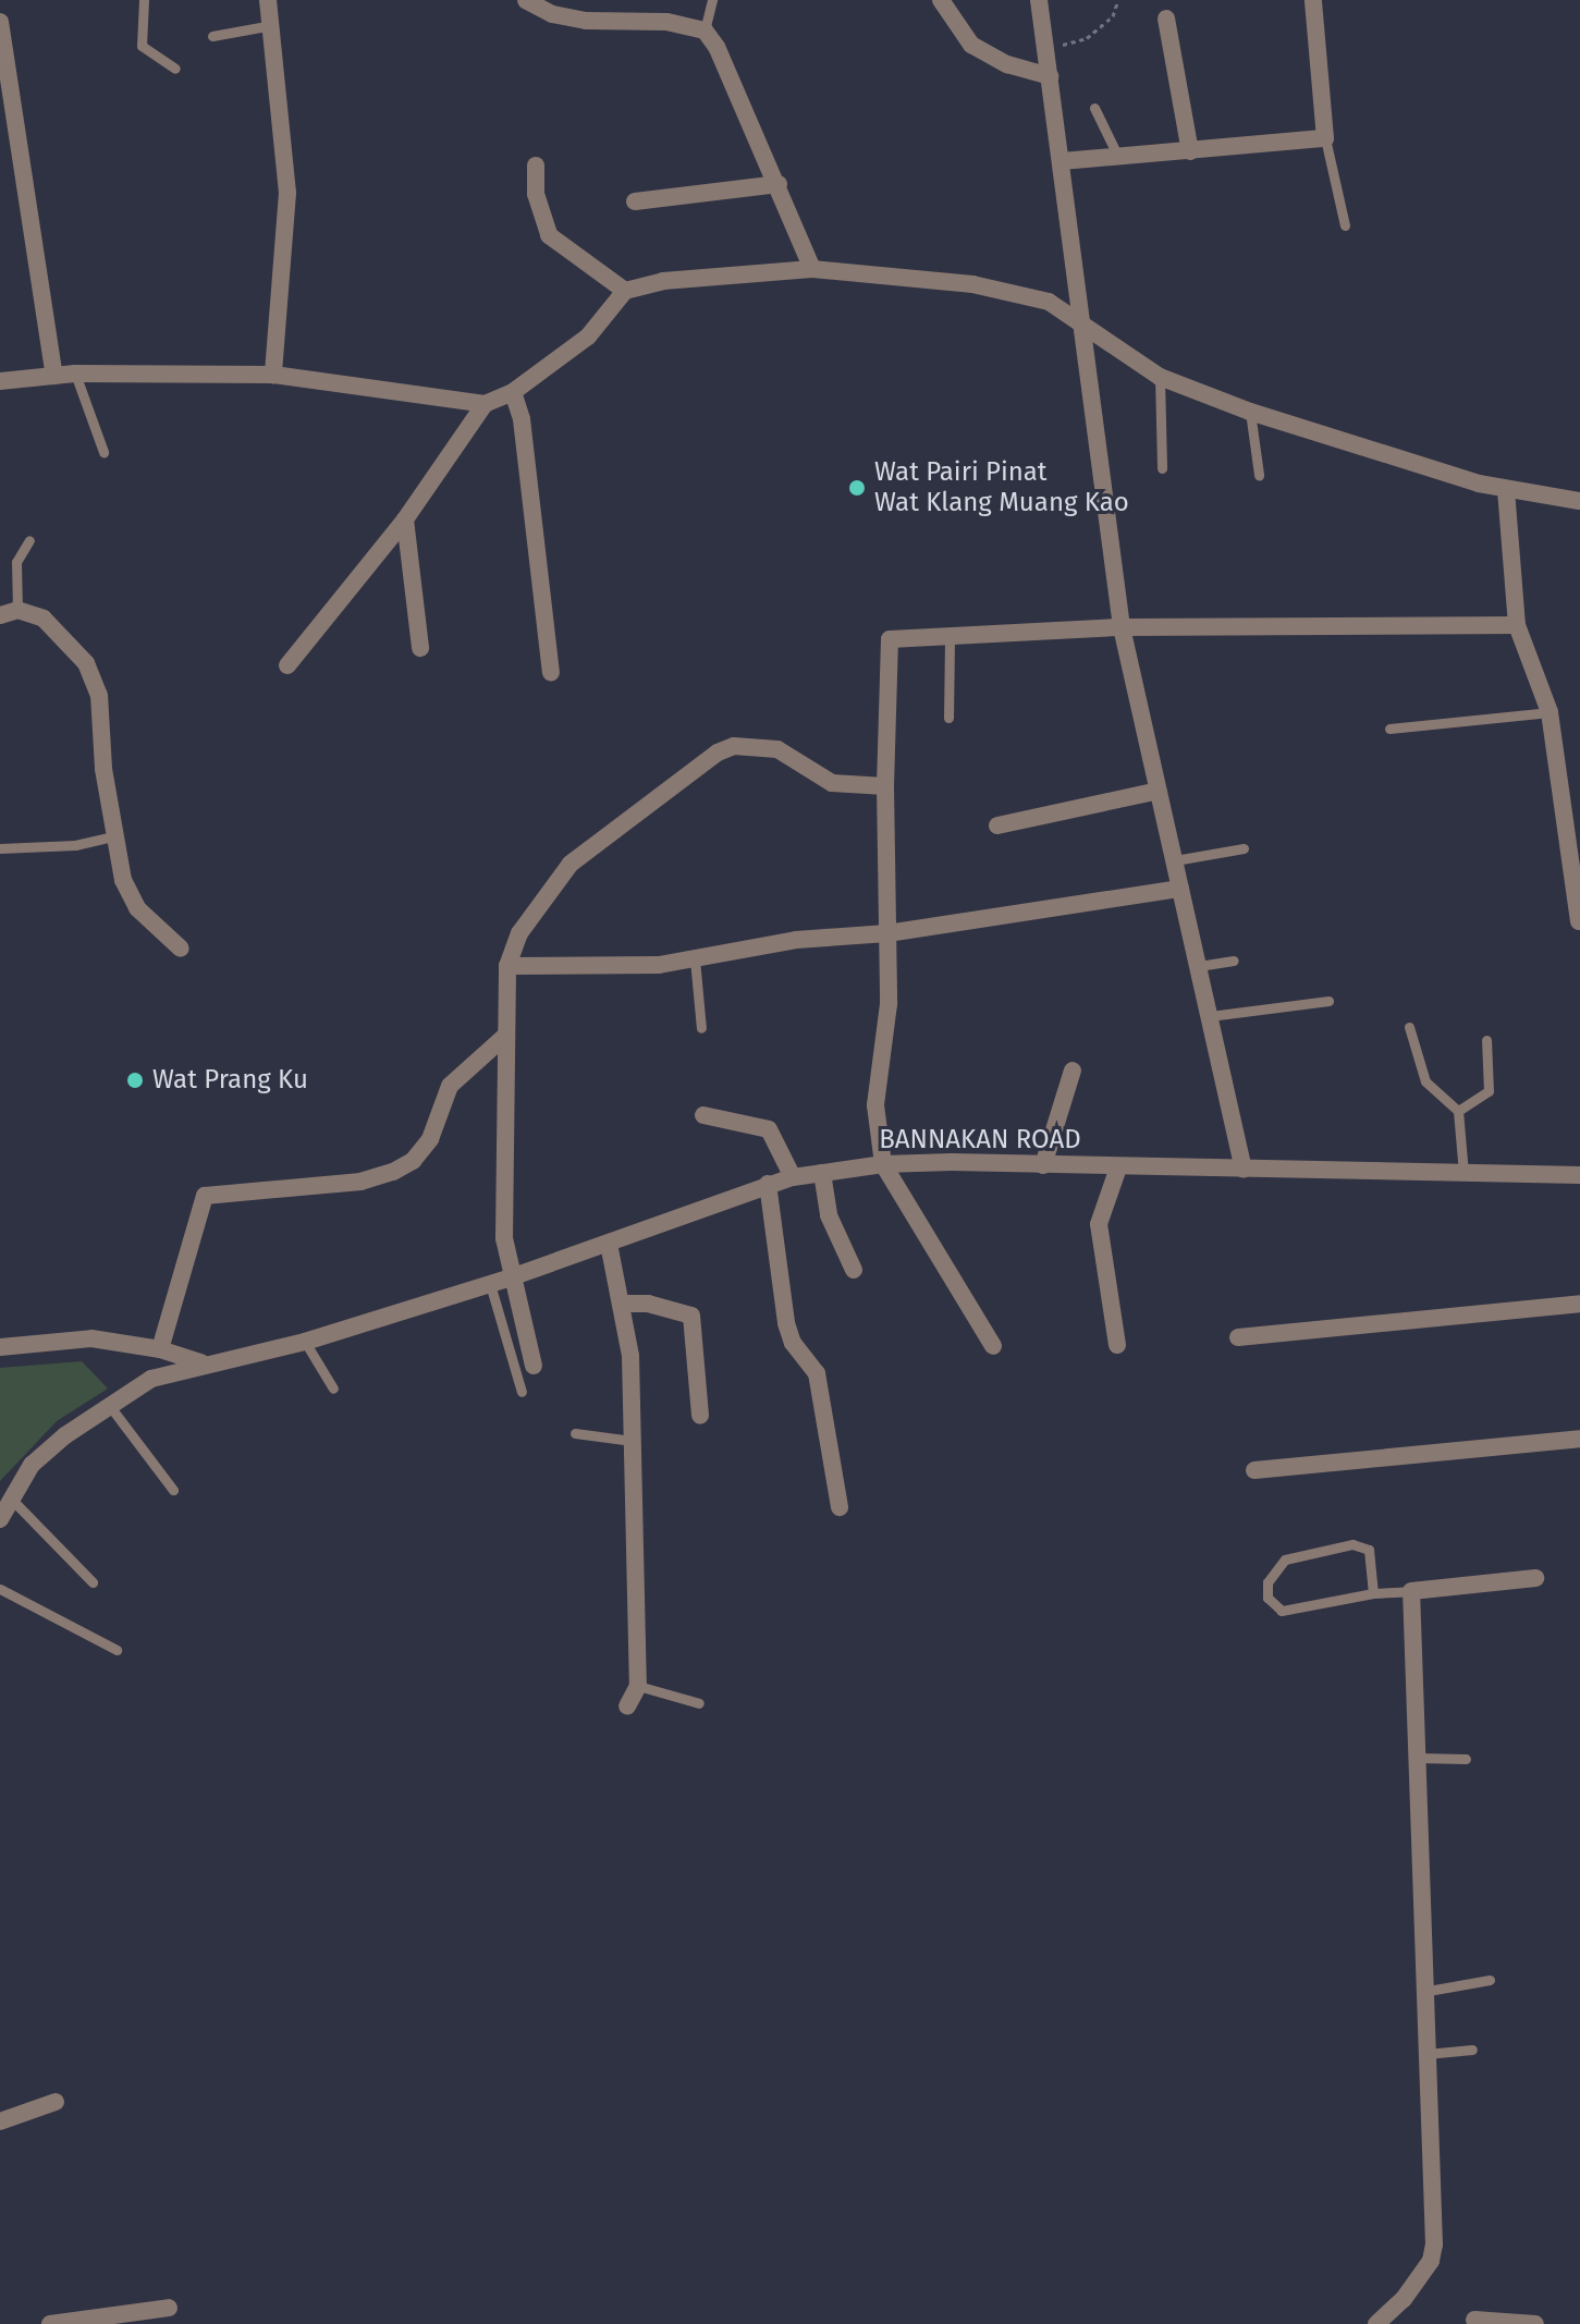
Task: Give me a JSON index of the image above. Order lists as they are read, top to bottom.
{
  "streets": {
    "street": ["BANNAKAN ROAD"]
  },
  "places": ["Wat Pairi Pinat Wat Klang Muang Kao", "Wat Prang Ku"]
}
